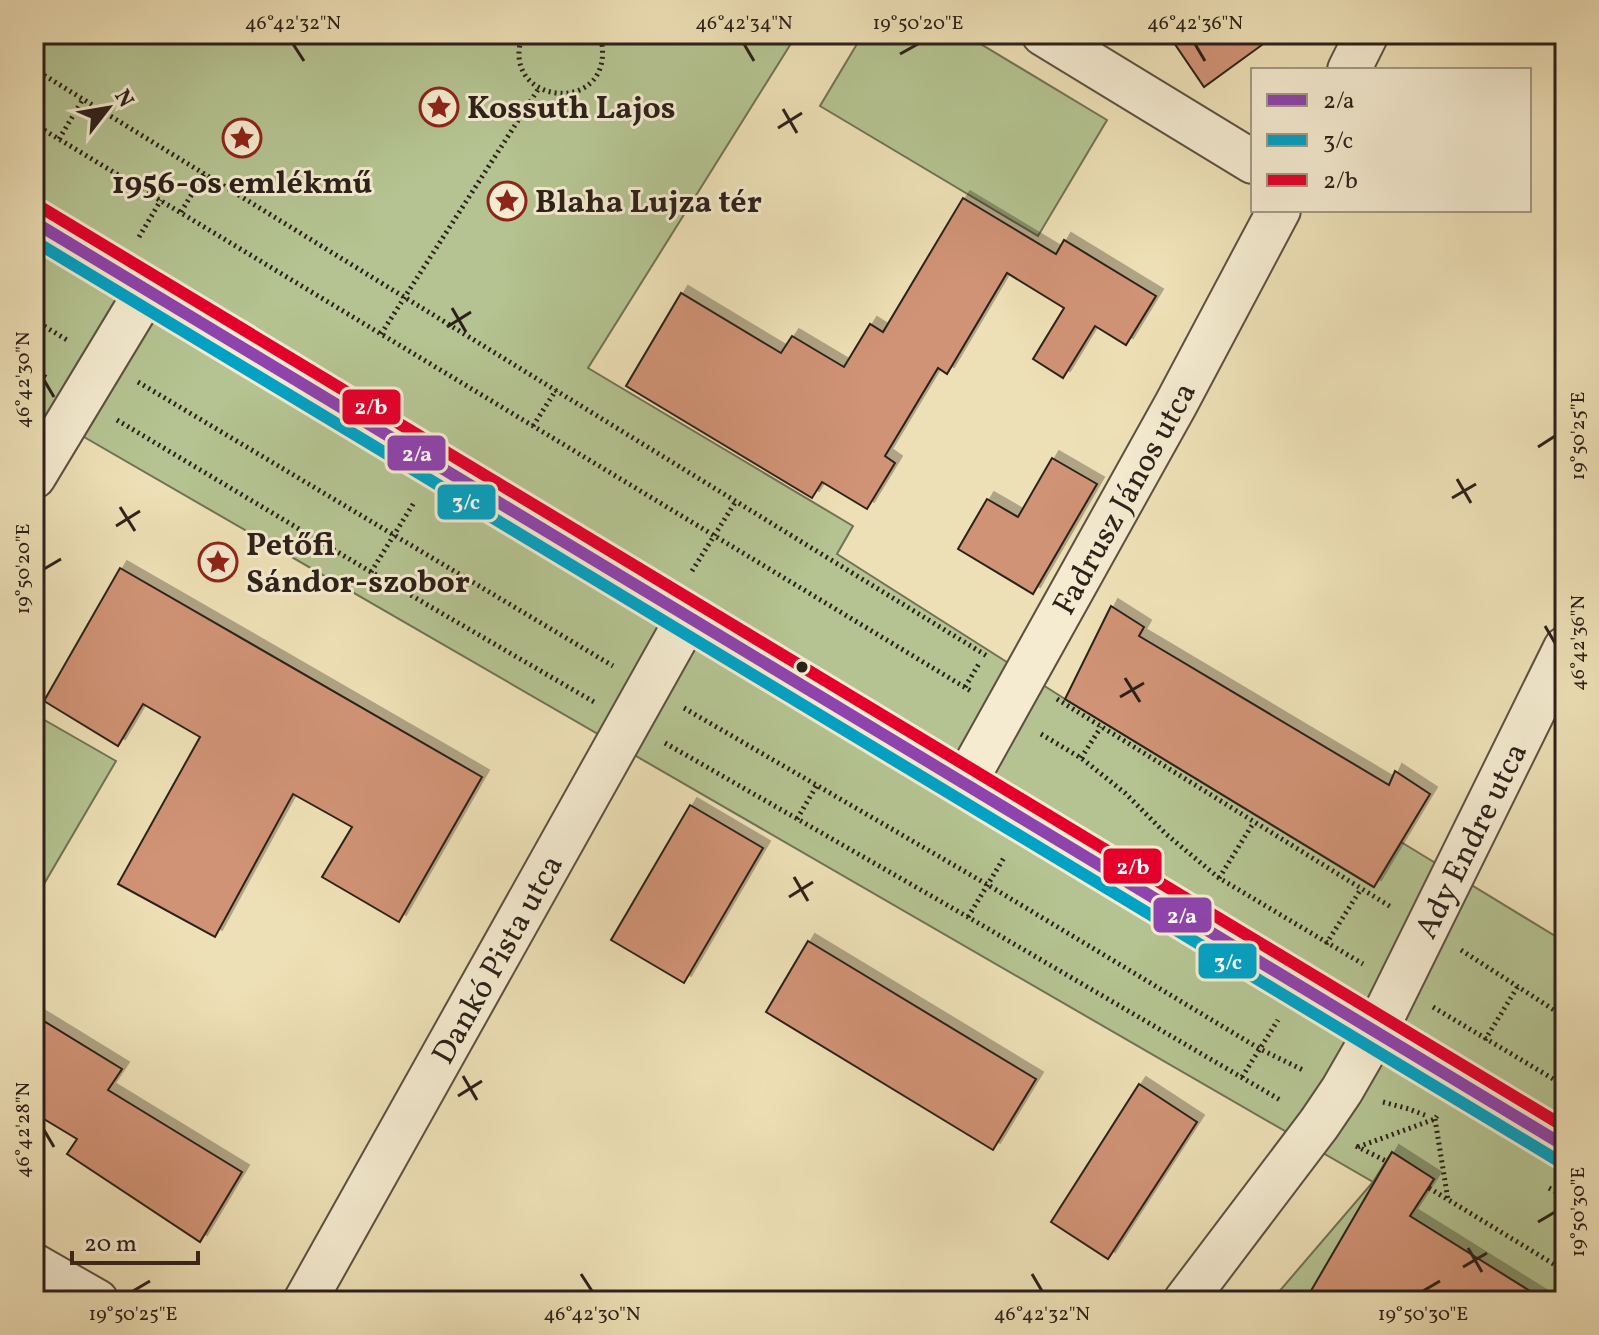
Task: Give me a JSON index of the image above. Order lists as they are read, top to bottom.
{
  "streets": {
    "street": ["Fadrusz János utca", "Ady Endre utca", "Dankó Pista utca"]
  },
  "places": {
    "place": [
      "Kossuth Lajos",
      "1956-os emlékmű",
      "Blaha Lujza tér",
      "Petőfi Sándor-szobor"
    ]
  },
  "lines": ["transit line 2/b", "transit line 2/a", "transit line 3/c"],
  "legend": ["2/a", "3/c", "2/b"],
  "scale_bar": "20 m",
  "north": "top right",
  "coordinates": [
    "46°42'32\"N",
    "46°42'34\"N",
    "19°50'20\"E",
    "46°42'36\"N",
    "46°42'30\"N",
    "19°50'25\"E",
    "46°42'28\"N",
    "19°50'30\"E"
  ]
}
